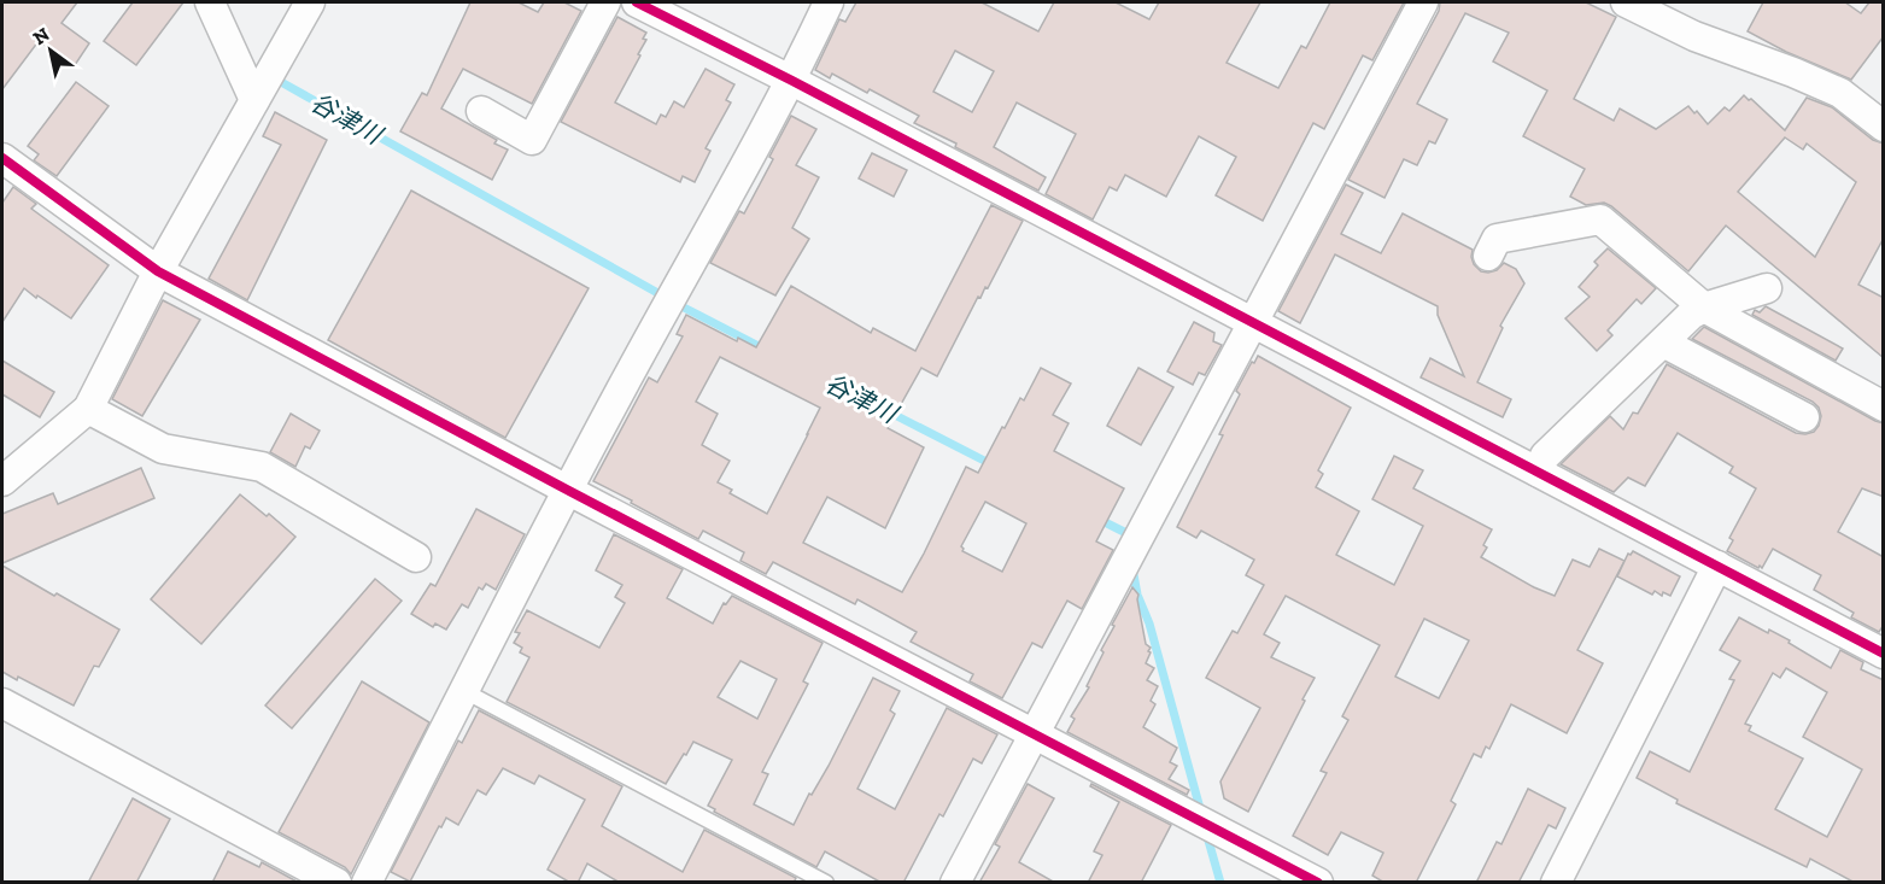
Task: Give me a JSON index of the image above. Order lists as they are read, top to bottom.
{
  "water": ["谷津川"],
  "north": "top left"
}
